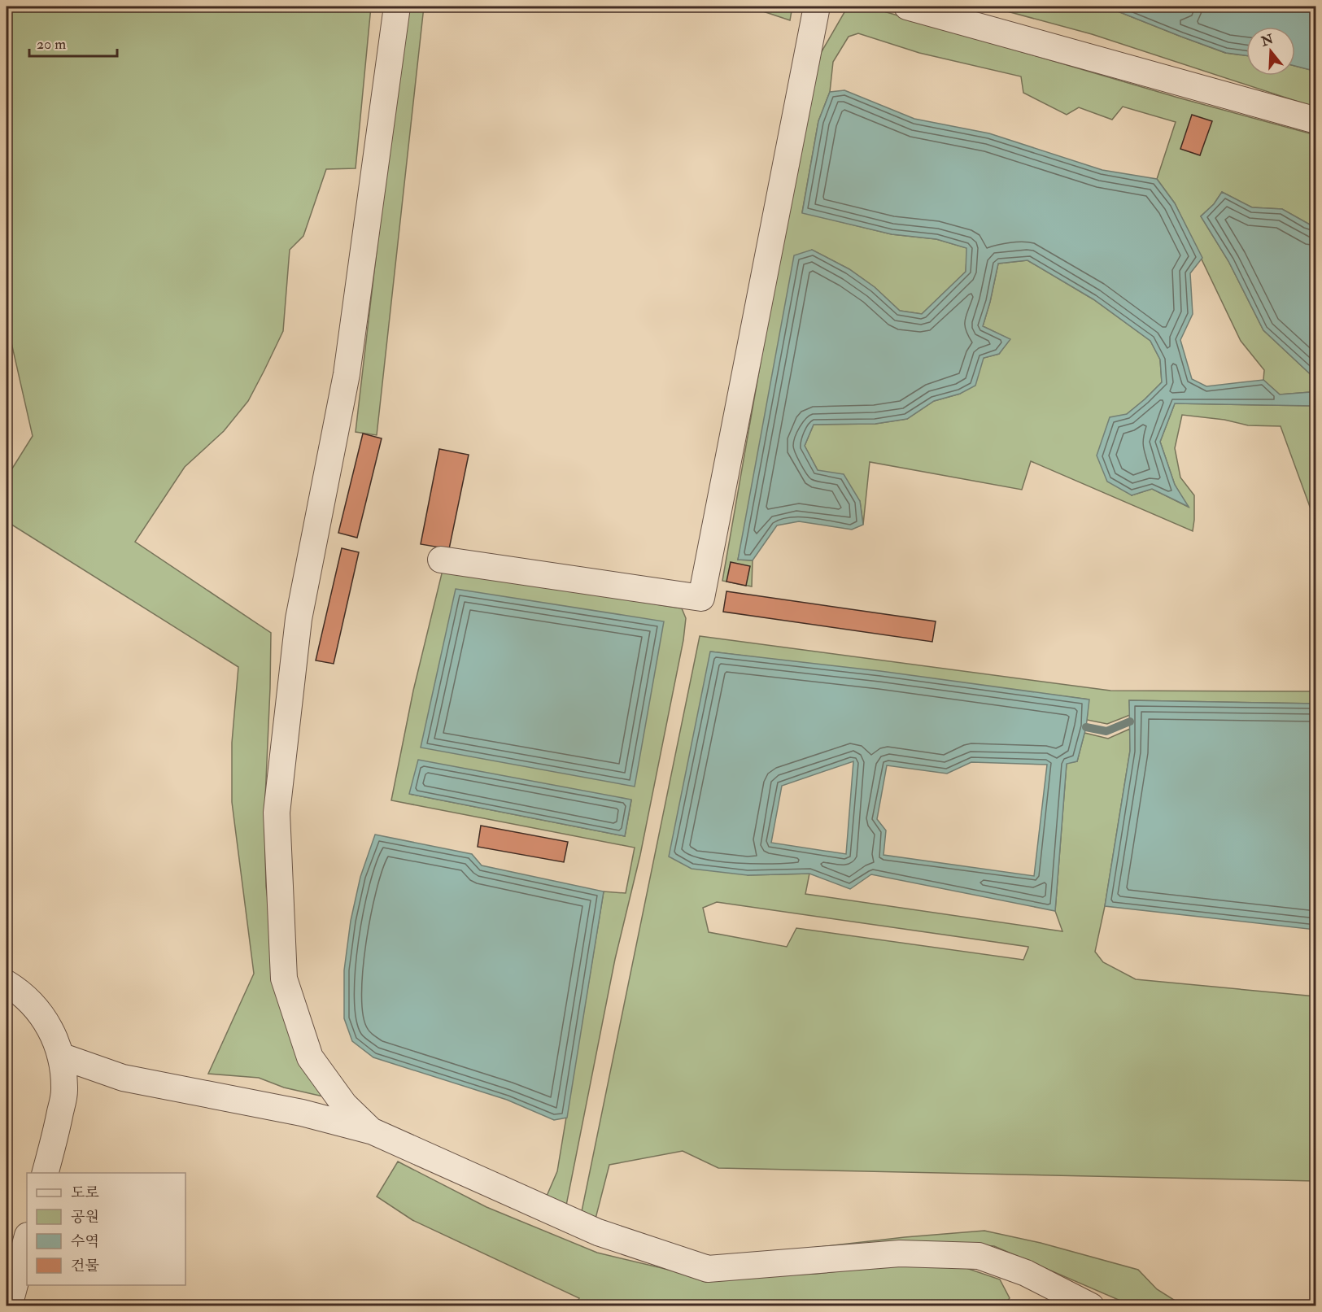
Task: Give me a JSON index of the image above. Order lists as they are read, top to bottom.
{
  "legend": [
    "도로",
    "공원",
    "수역",
    "건물"
  ],
  "scale_bar": "20 m",
  "north": "top"
}
